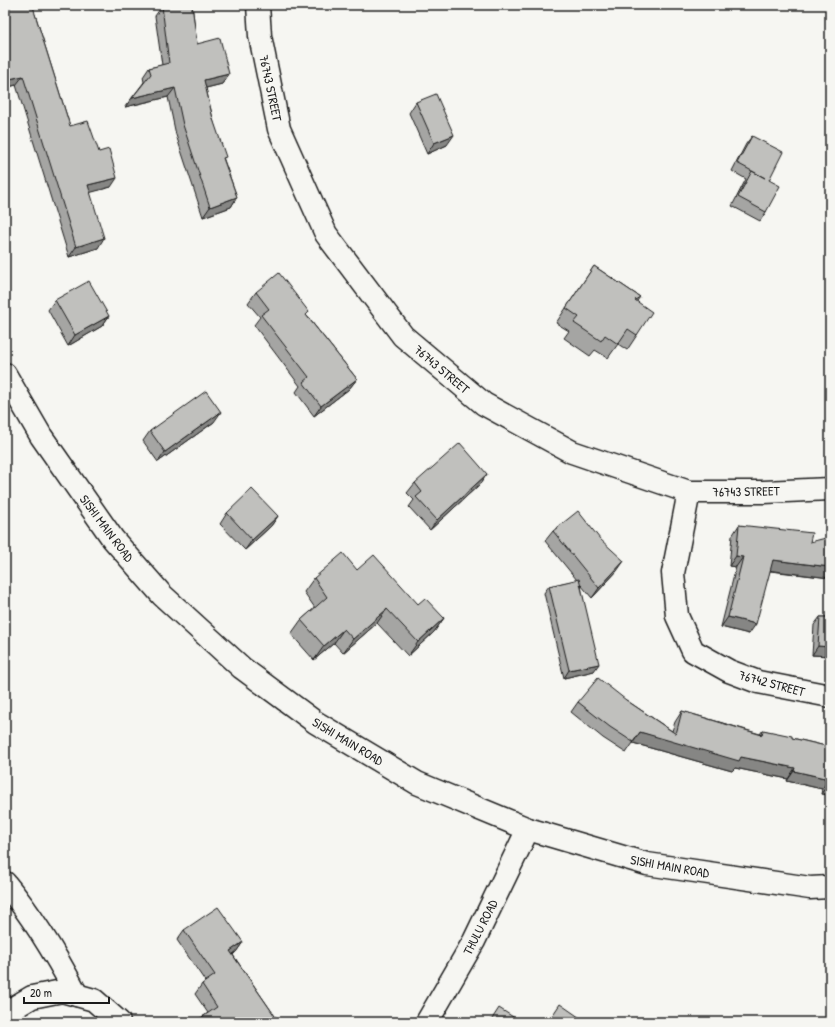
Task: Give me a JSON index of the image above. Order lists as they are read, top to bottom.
{
  "streets": {
    "street": [
      "76743 STREET",
      "SISHI MAIN ROAD",
      "76742 STREET",
      "THULU ROAD"
    ]
  },
  "crossings": [
    ["76743 STREET", "76742 STREET"],
    ["SISHI MAIN ROAD", "THULU ROAD"]
  ],
  "scale_bar": "20 m"
}
